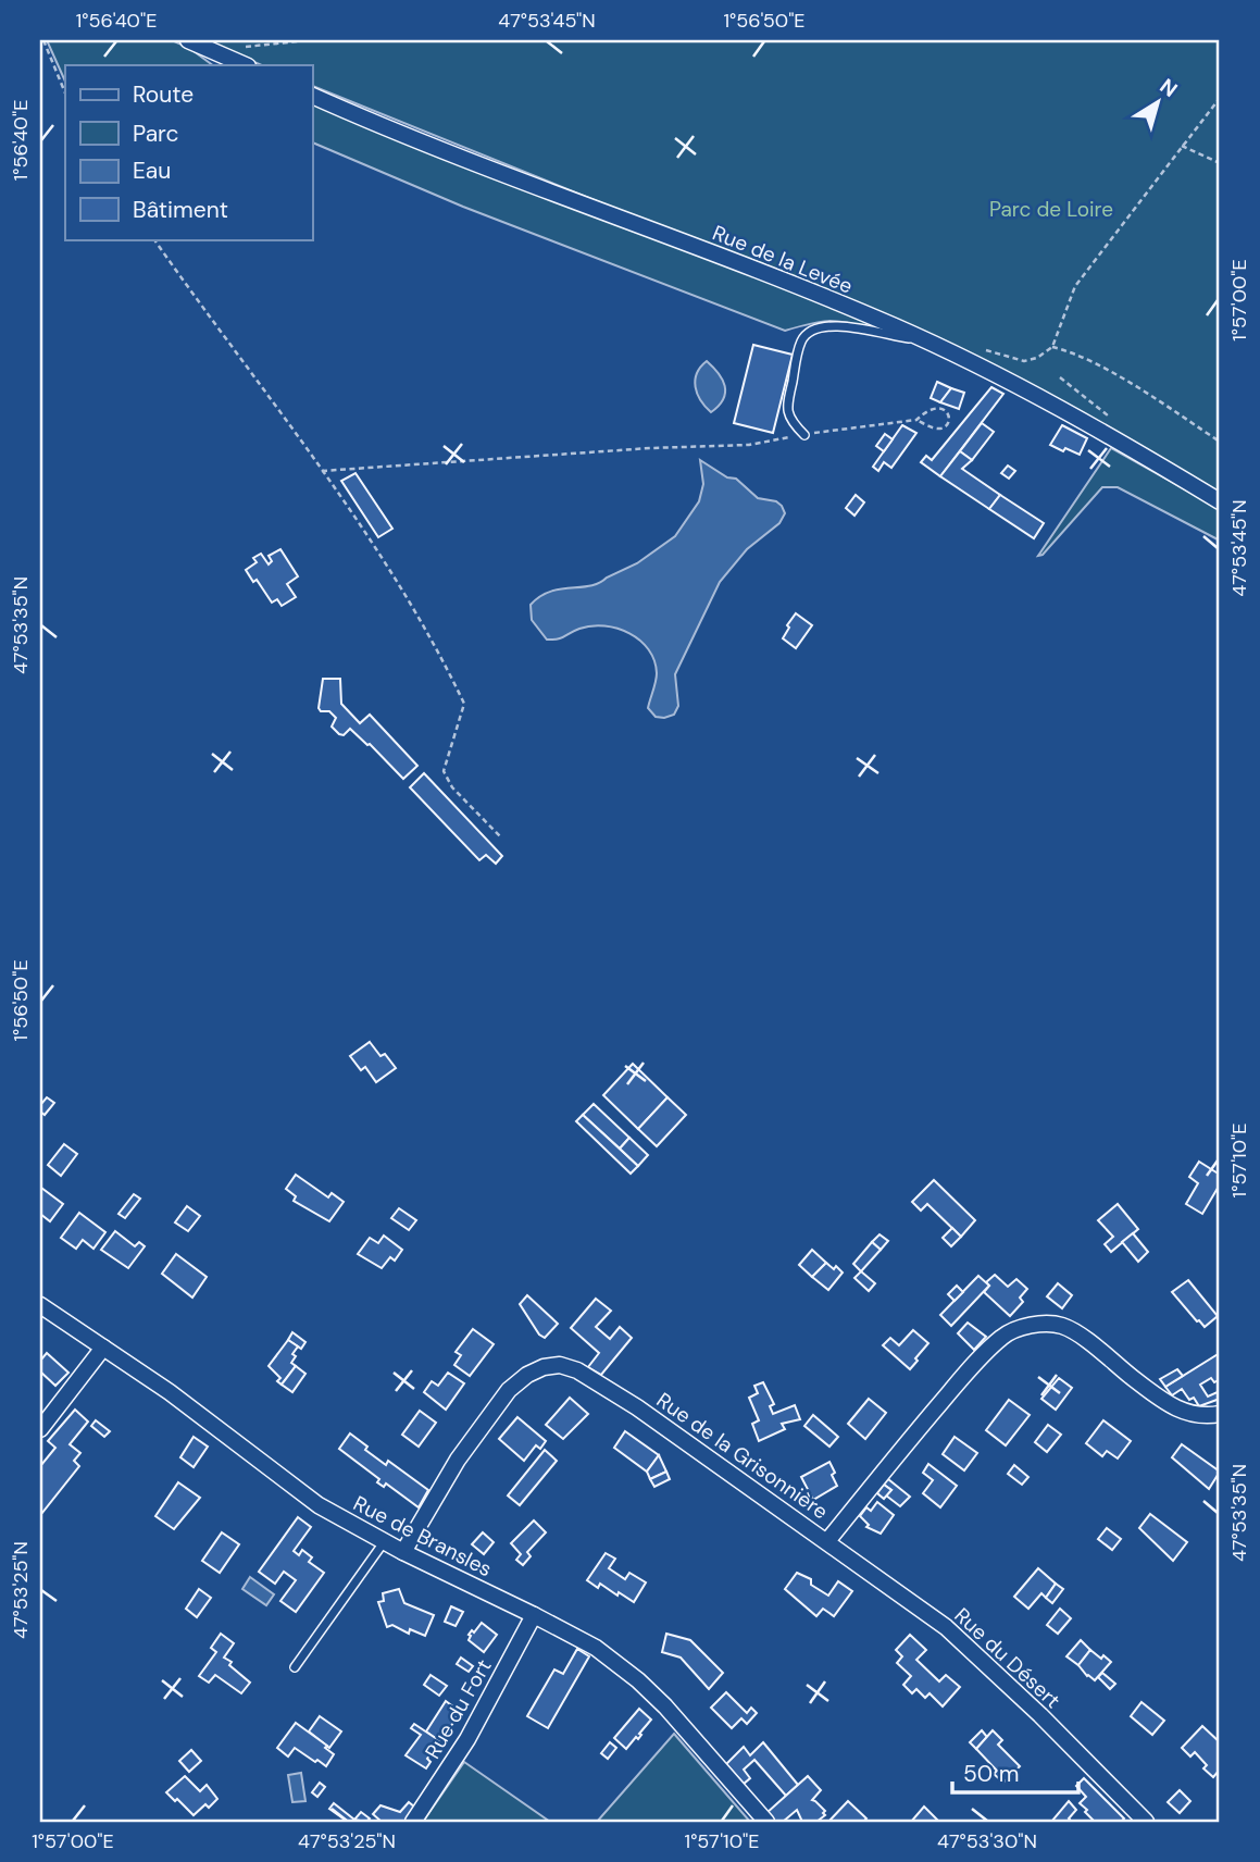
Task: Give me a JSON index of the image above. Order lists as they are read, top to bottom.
{
  "streets": {
    "street": [
      "Rue de la Levée",
      "Rue de la Grisonnière",
      "Rue de Bransles",
      "Rue du Désert",
      "Rue du Fort"
    ]
  },
  "crossings": [
    ["Rue de la Grisonnière", "Rue de Bransles"],
    ["Rue de la Grisonnière", "Rue du Désert"],
    ["Rue de Bransles", "Rue du Fort"]
  ],
  "parks": ["Parc de Loire"],
  "legend": [
    "Route",
    "Parc",
    "Eau",
    "Bâtiment"
  ],
  "scale_bar": "50 m",
  "north": "top right",
  "coordinates": [
    "1°56'40\"E",
    "47°53'45\"N",
    "1°56'50\"E",
    "1°57'00\"E",
    "47°53'35\"N",
    "1°57'10\"E",
    "47°53'25\"N",
    "47°53'30\"N"
  ]
}
